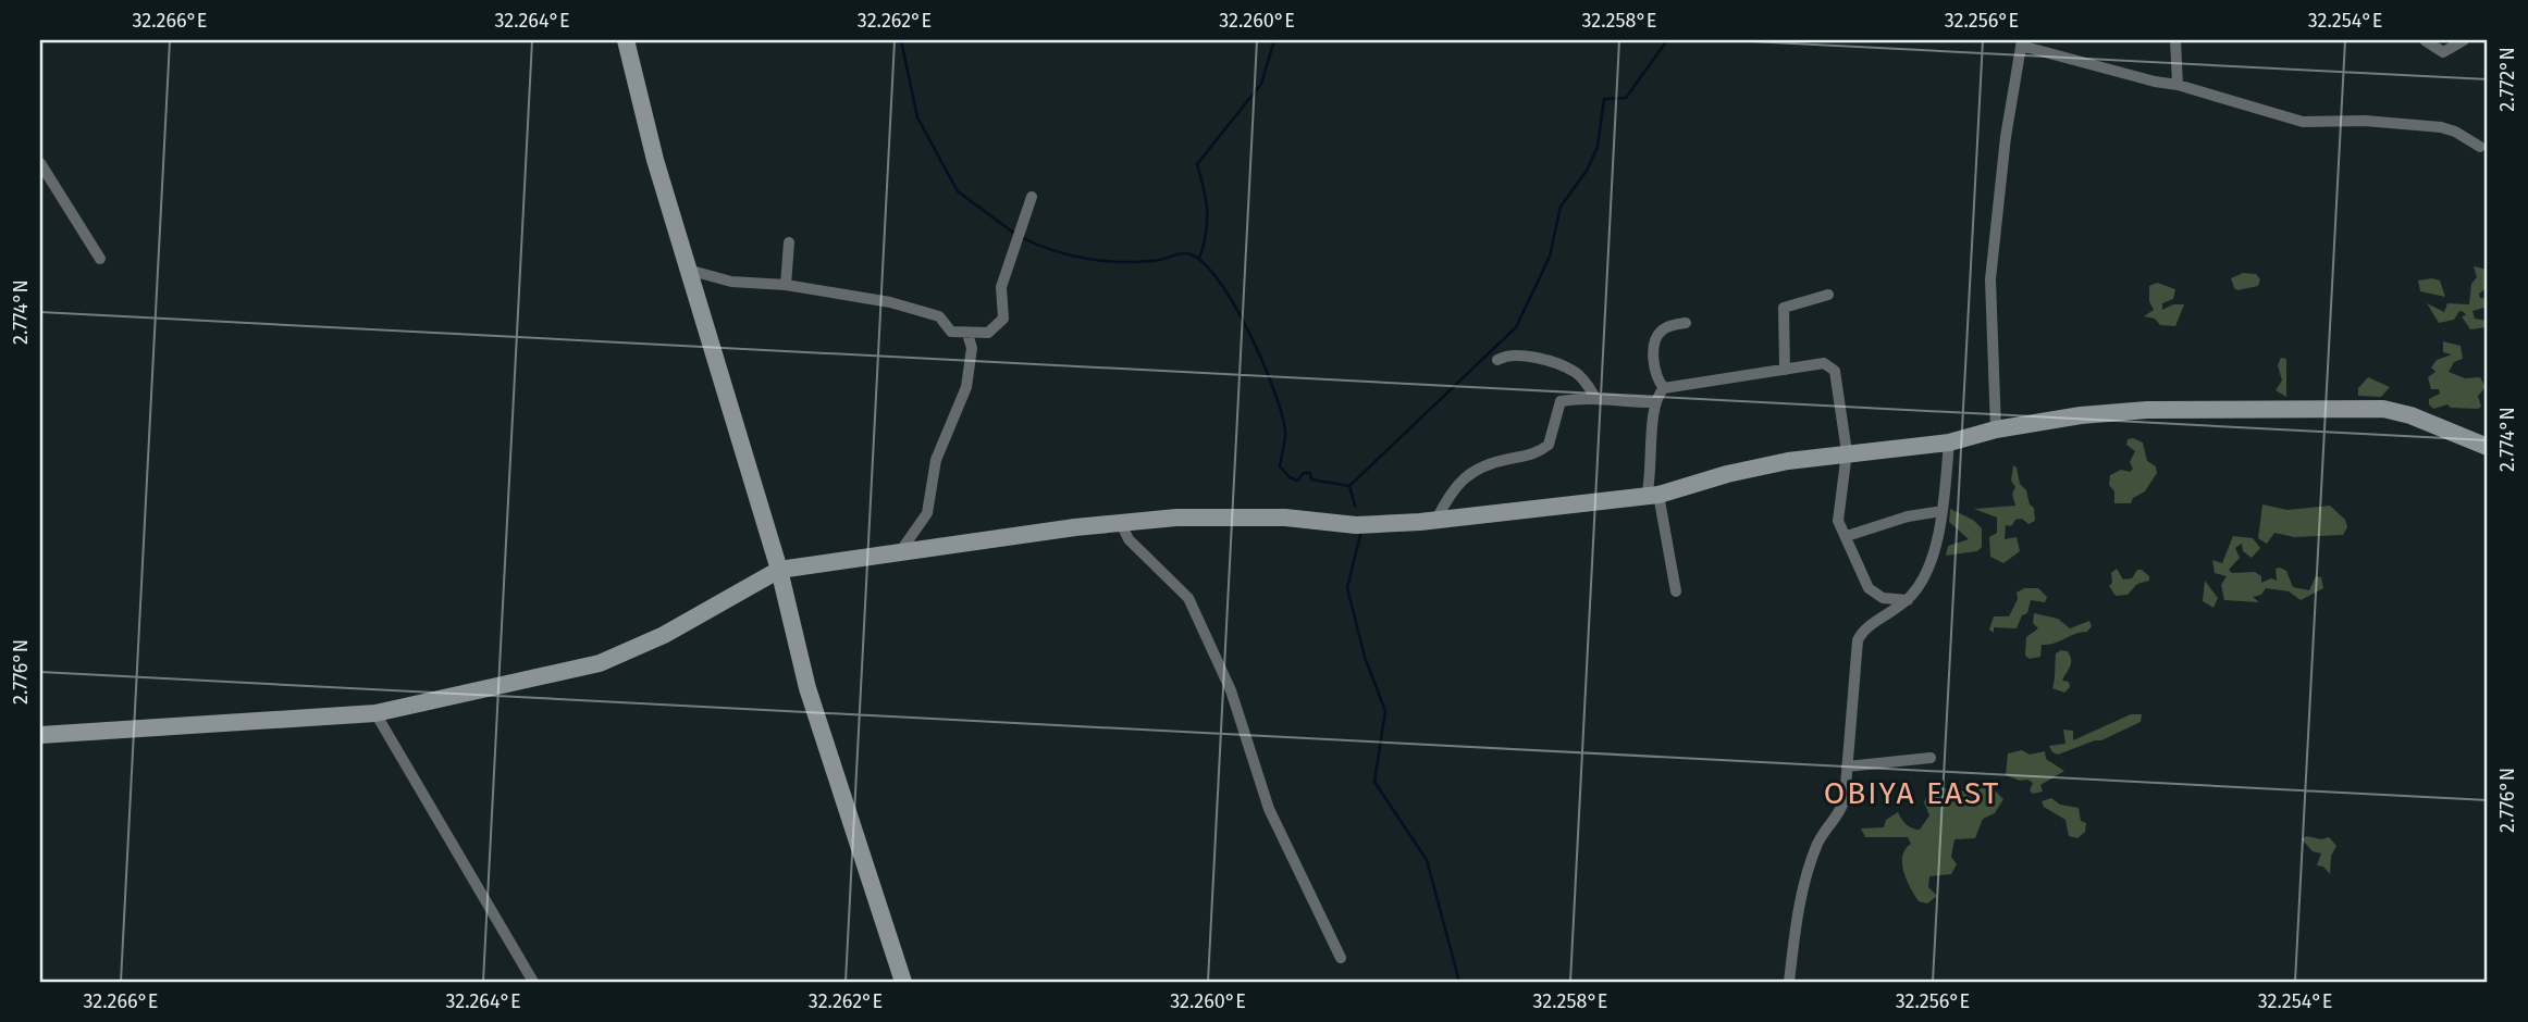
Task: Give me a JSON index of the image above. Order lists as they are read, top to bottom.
{
  "districts": ["OBIYA EAST"],
  "coordinates": [
    "32.266°E",
    "32.264°E",
    "32.262°E",
    "32.260°E",
    "32.258°E",
    "32.256°E",
    "32.254°E",
    "2.772°N",
    "2.774°N",
    "2.776°N"
  ]
}
